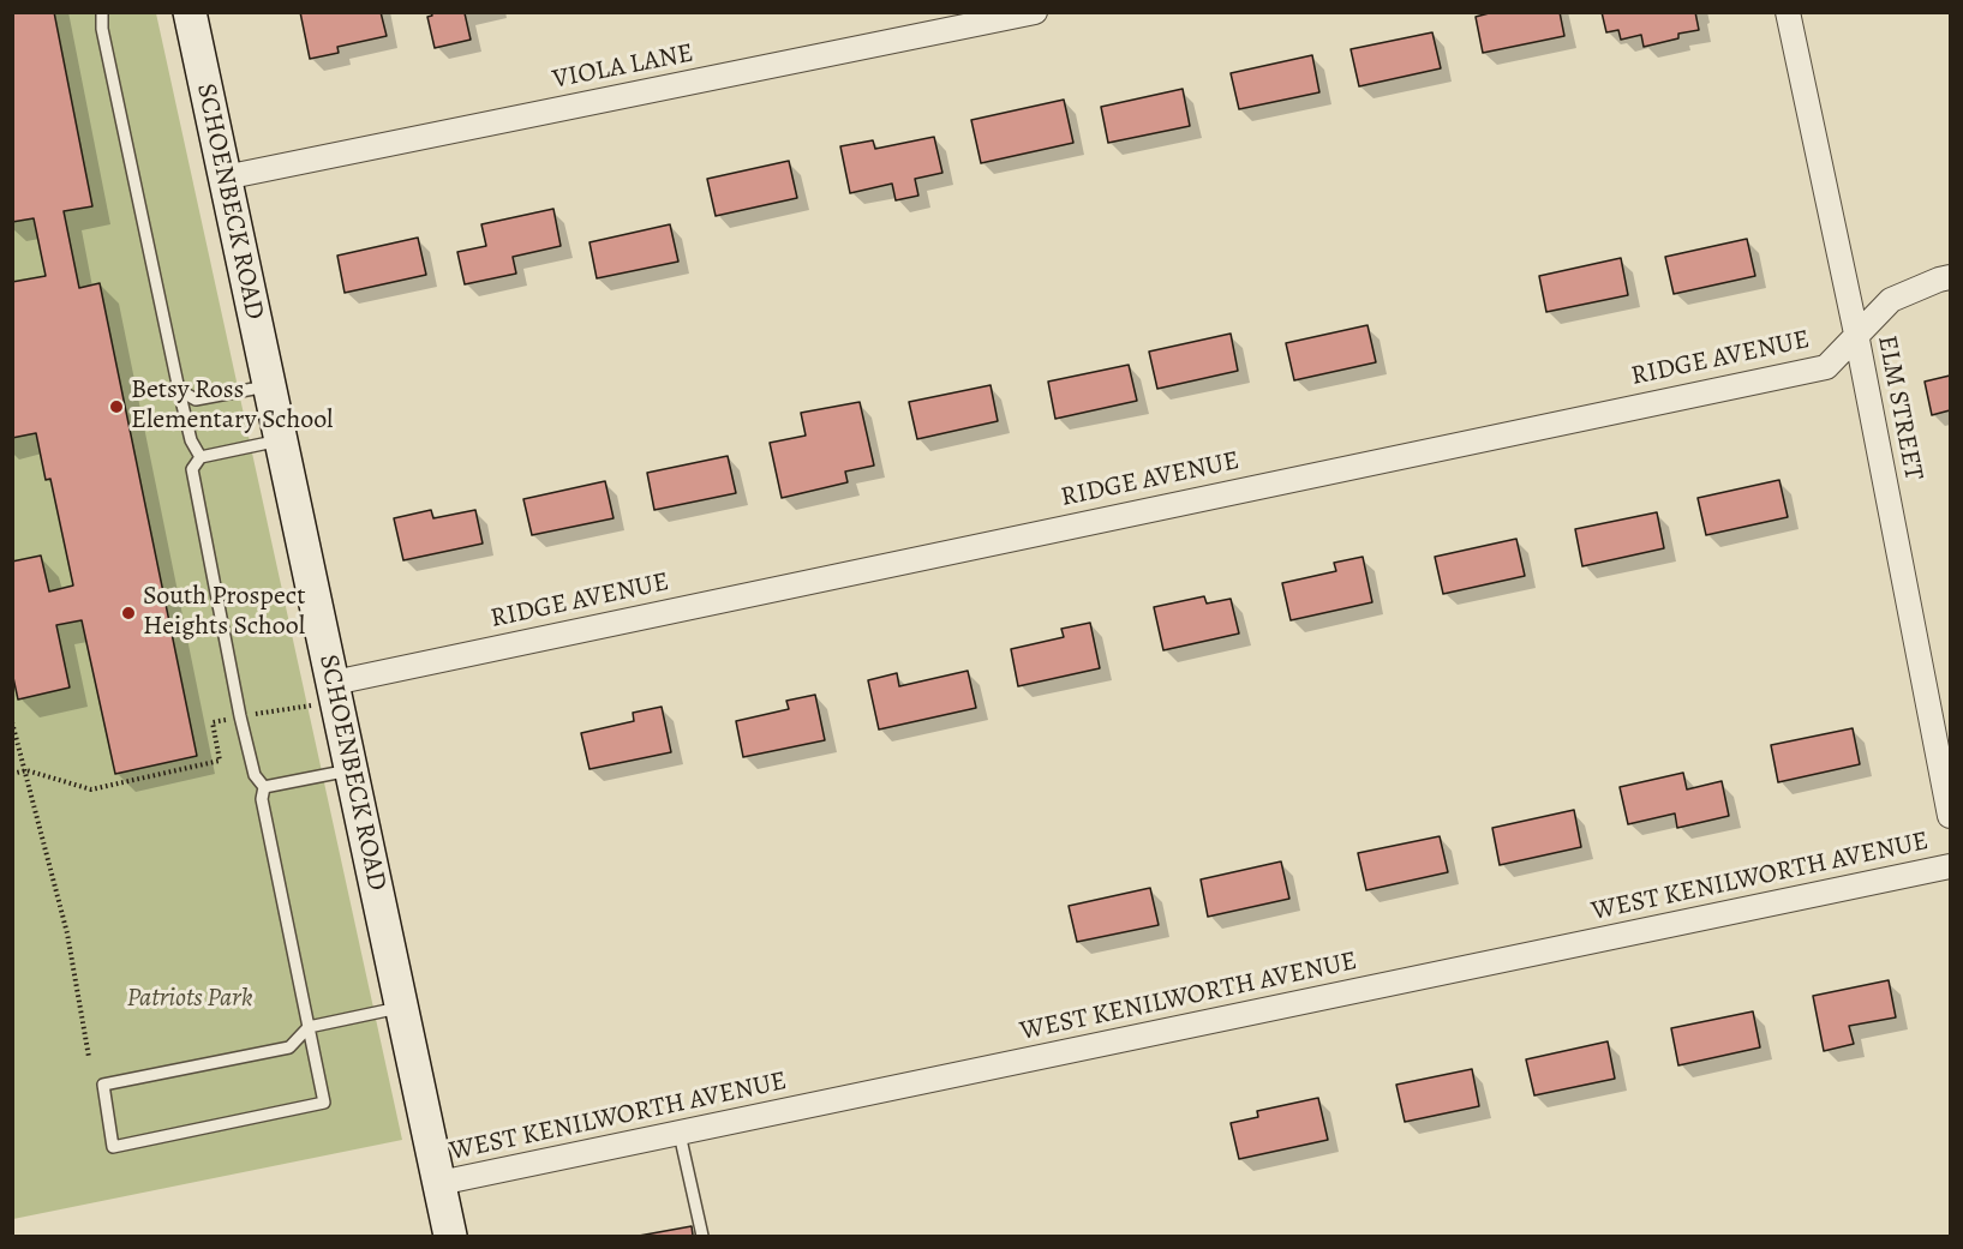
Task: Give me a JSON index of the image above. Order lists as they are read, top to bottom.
{
  "streets": {
    "main road": ["SCHOENBECK ROAD"],
    "street": [
      "VIOLA LANE",
      "RIDGE AVENUE",
      "ELM STREET",
      "WEST KENILWORTH AVENUE"
    ]
  },
  "crossings": [
    ["VIOLA LANE", "SCHOENBECK ROAD"],
    ["SCHOENBECK ROAD", "RIDGE AVENUE"],
    ["SCHOENBECK ROAD", "WEST KENILWORTH AVENUE"],
    ["RIDGE AVENUE", "ELM STREET"]
  ],
  "parks": ["Patriots Park"],
  "places": ["Betsy Ross Elementary School", "South Prospect Heights School"]
}
